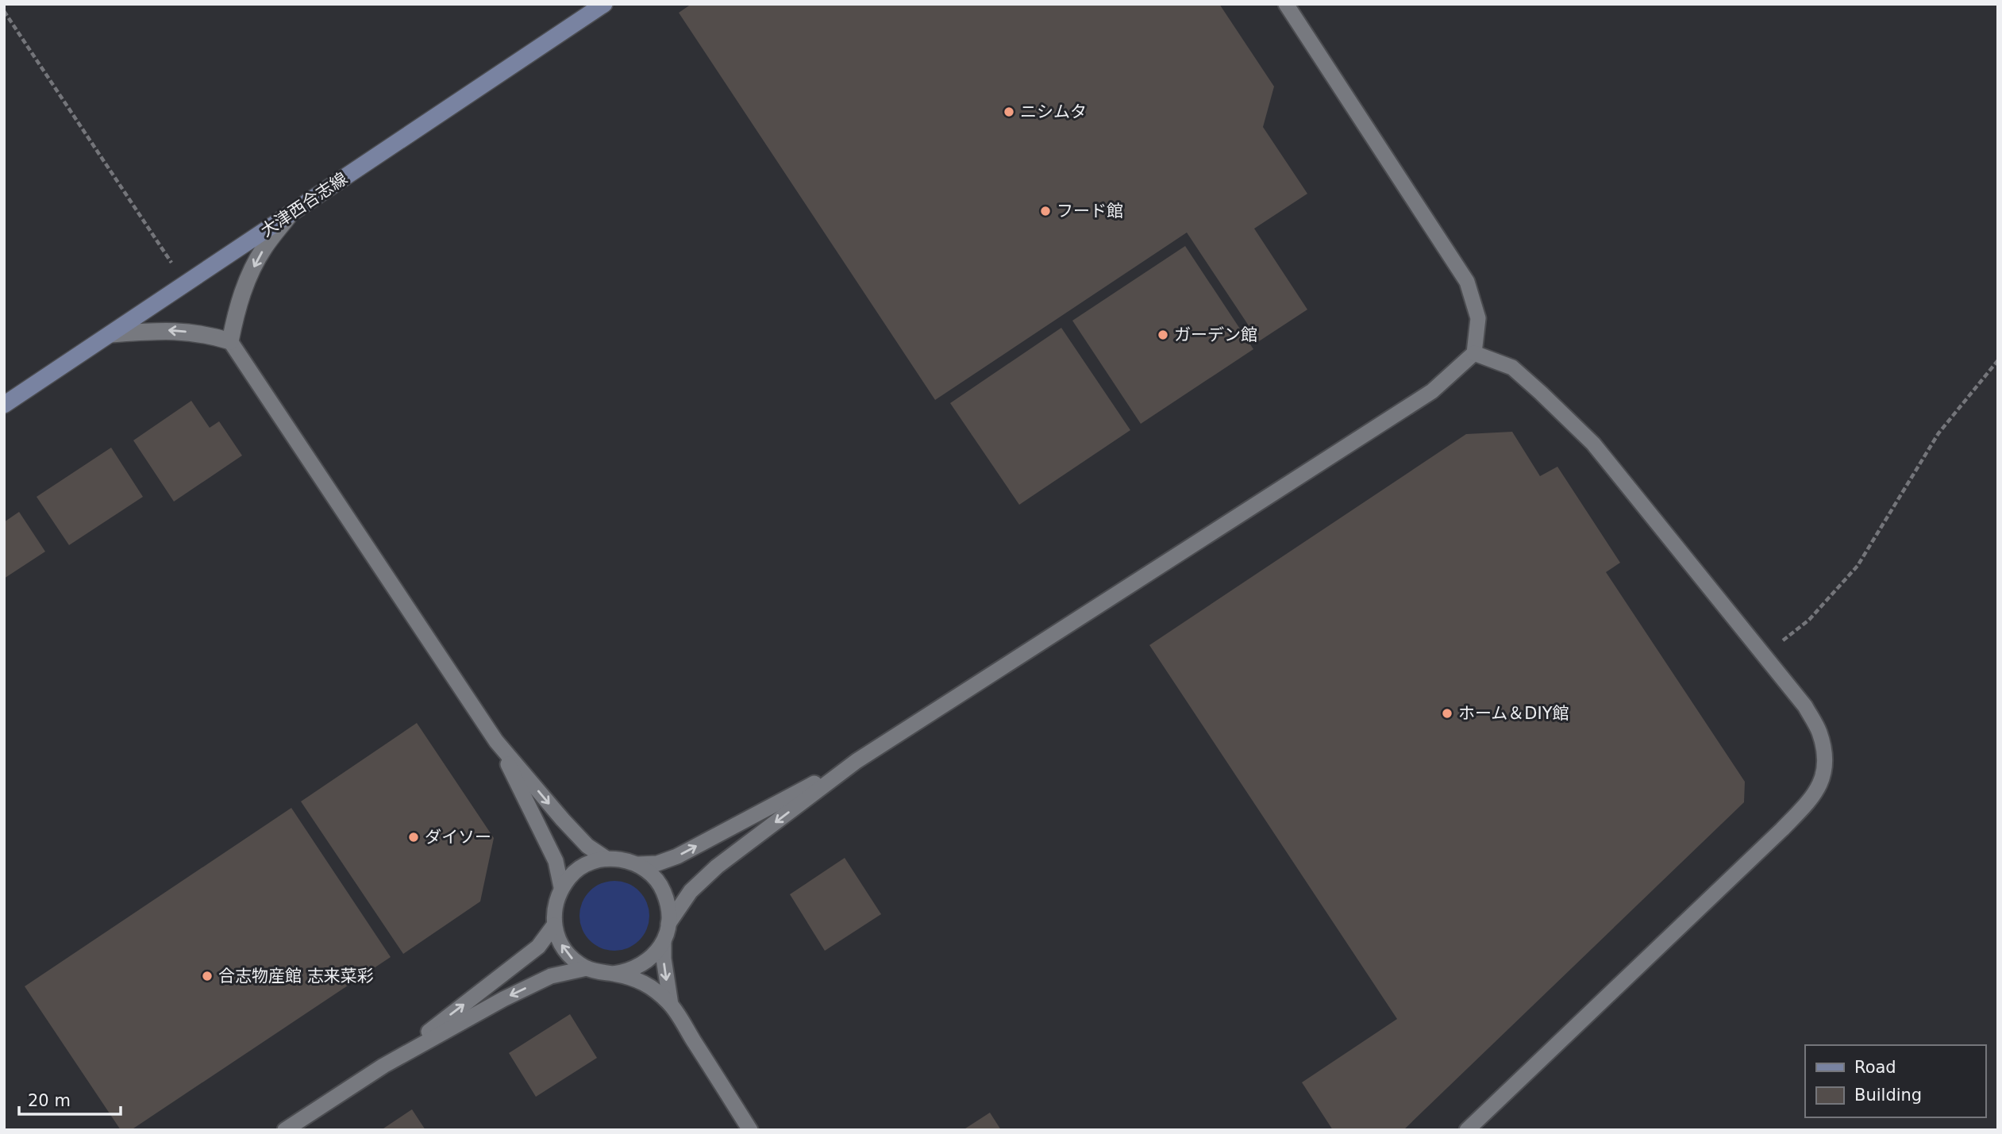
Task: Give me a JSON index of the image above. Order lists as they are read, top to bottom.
{
  "streets": {
    "main road": ["大津西合志線"]
  },
  "places": [
    "ニシムタ",
    "フード館",
    "ガーデン館",
    "ホーム＆DIY館",
    "ダイソー",
    "合志物産館 志来菜彩"
  ],
  "legend": ["Road", "Building"],
  "scale_bar": "20 m"
}
